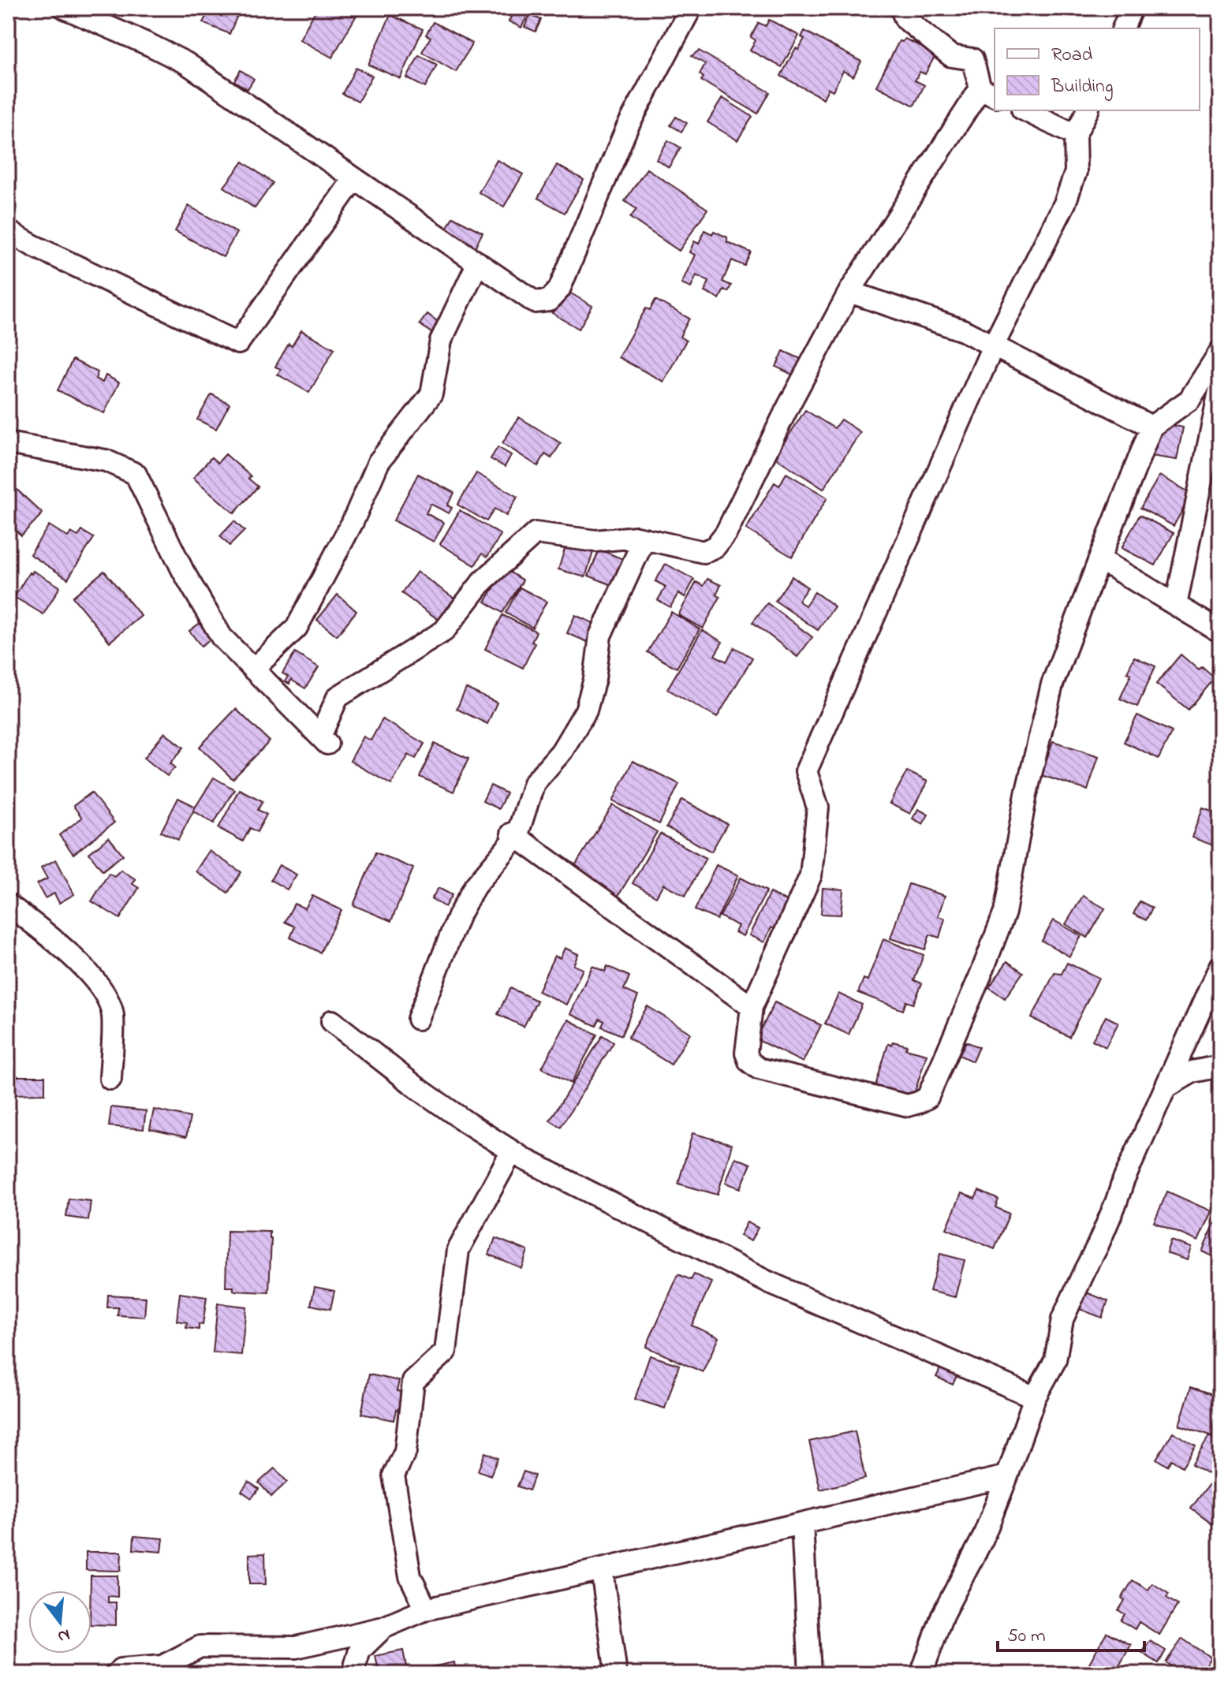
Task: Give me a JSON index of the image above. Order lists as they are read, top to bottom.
{
  "legend": ["Road", "Building"],
  "scale_bar": "50 m",
  "north": "bottom"
}
